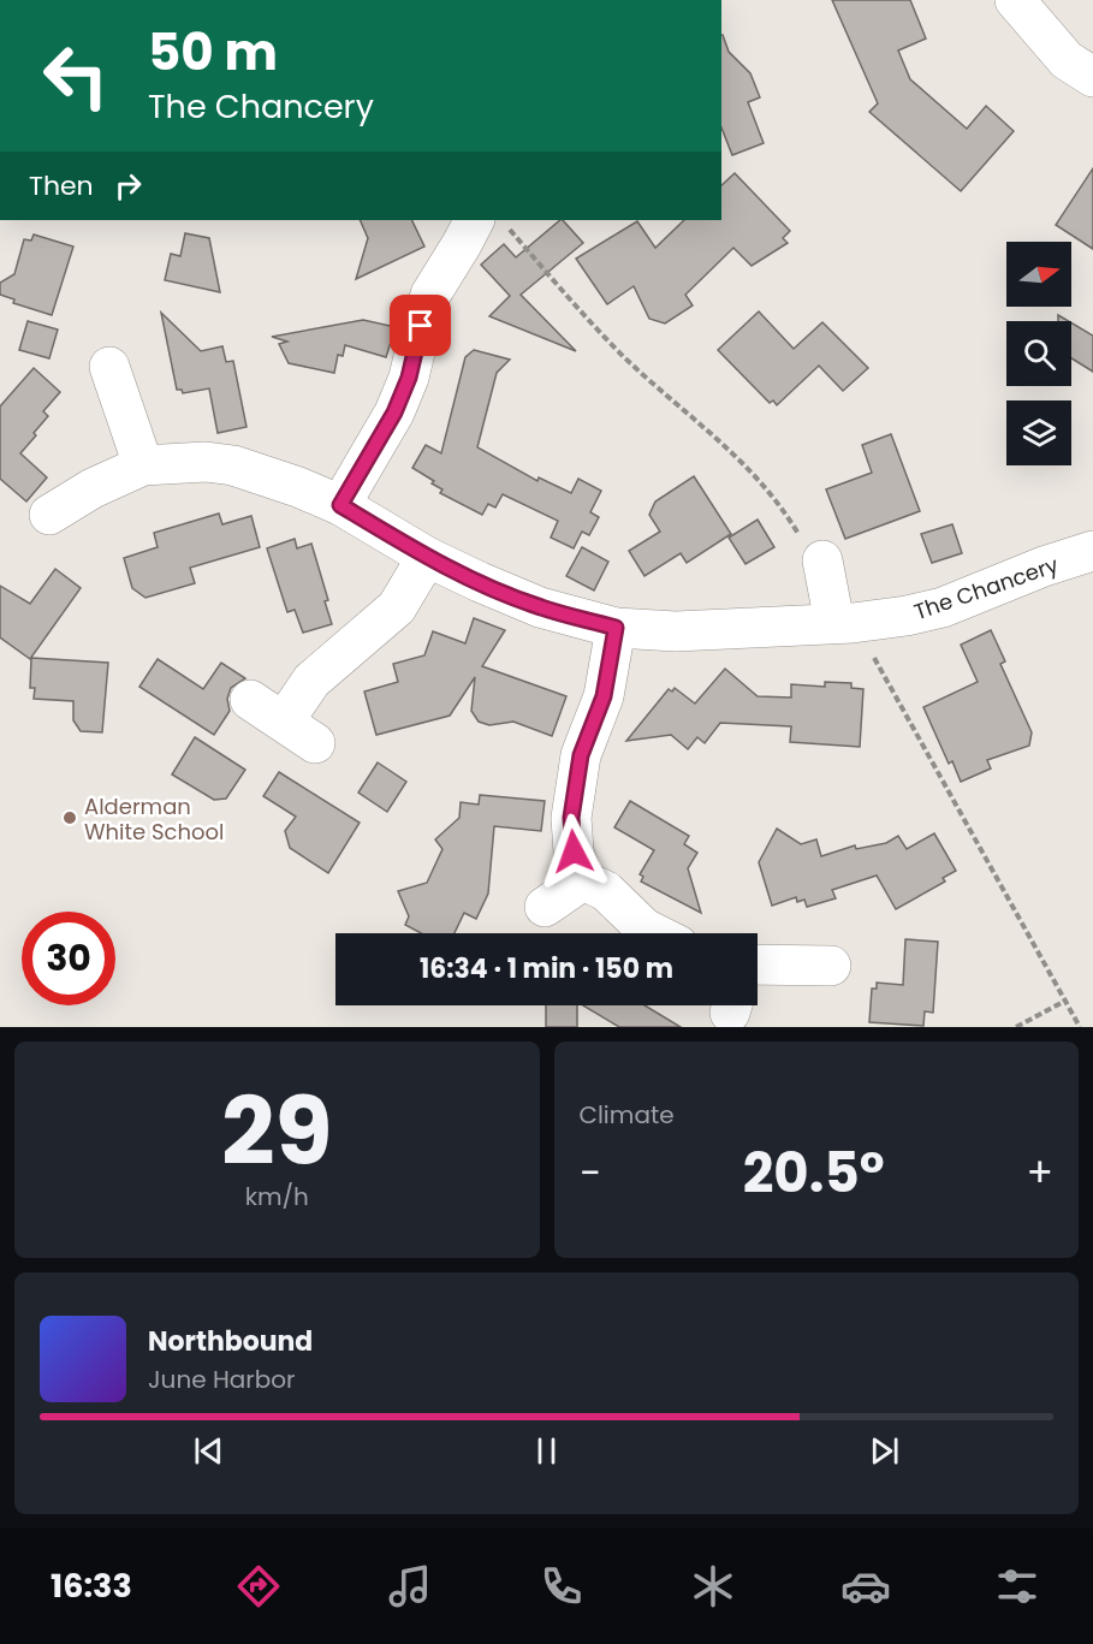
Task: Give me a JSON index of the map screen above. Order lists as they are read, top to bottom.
{
  "streets": {
    "street": ["The Chancery"]
  },
  "places": ["Alderman White School"],
  "north": "right",
  "page": {
    "turn": ["50 m", "The Chancery"],
    "then": "Then",
    "limit": "30",
    "trip": "16:34 · 1 min · 150 m",
    "tile": [
      ["29", "km/h"],
      "Climate"
    ],
    "heat": ["−", "20.5°", "+"],
    "song": ["Northbound", "June Harbor"],
    "tabs": "16:33"
  }
}
